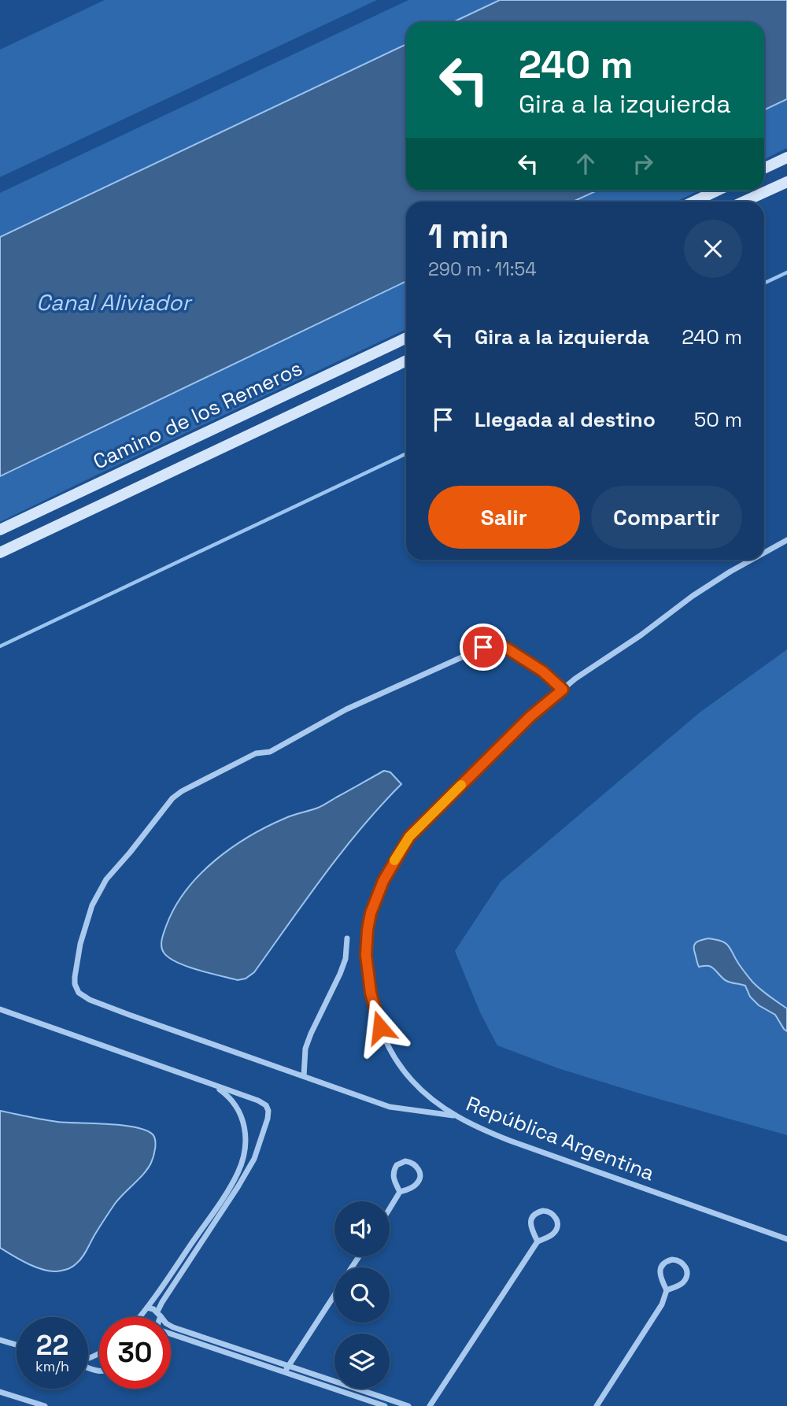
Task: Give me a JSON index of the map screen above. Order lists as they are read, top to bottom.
{
  "streets": {
    "main road": ["Camino de los Remeros"],
    "street": ["República Argentina"]
  },
  "water": ["Canal Aliviador"],
  "page": {
    "turn": ["240 m", "Gira a la izquierda"],
    "heading": ["1 min", "290 m · 11:54"],
    "list": [
      {
        "name": "Gira a la izquierda",
        "value": "240 m"
      },
      {
        "name": "Llegada al destino",
        "value": "50 m"
      }
    ],
    "buttons": ["Salir", "Compartir"],
    "speed": "22 km/h",
    "limit": "30"
  }
}
